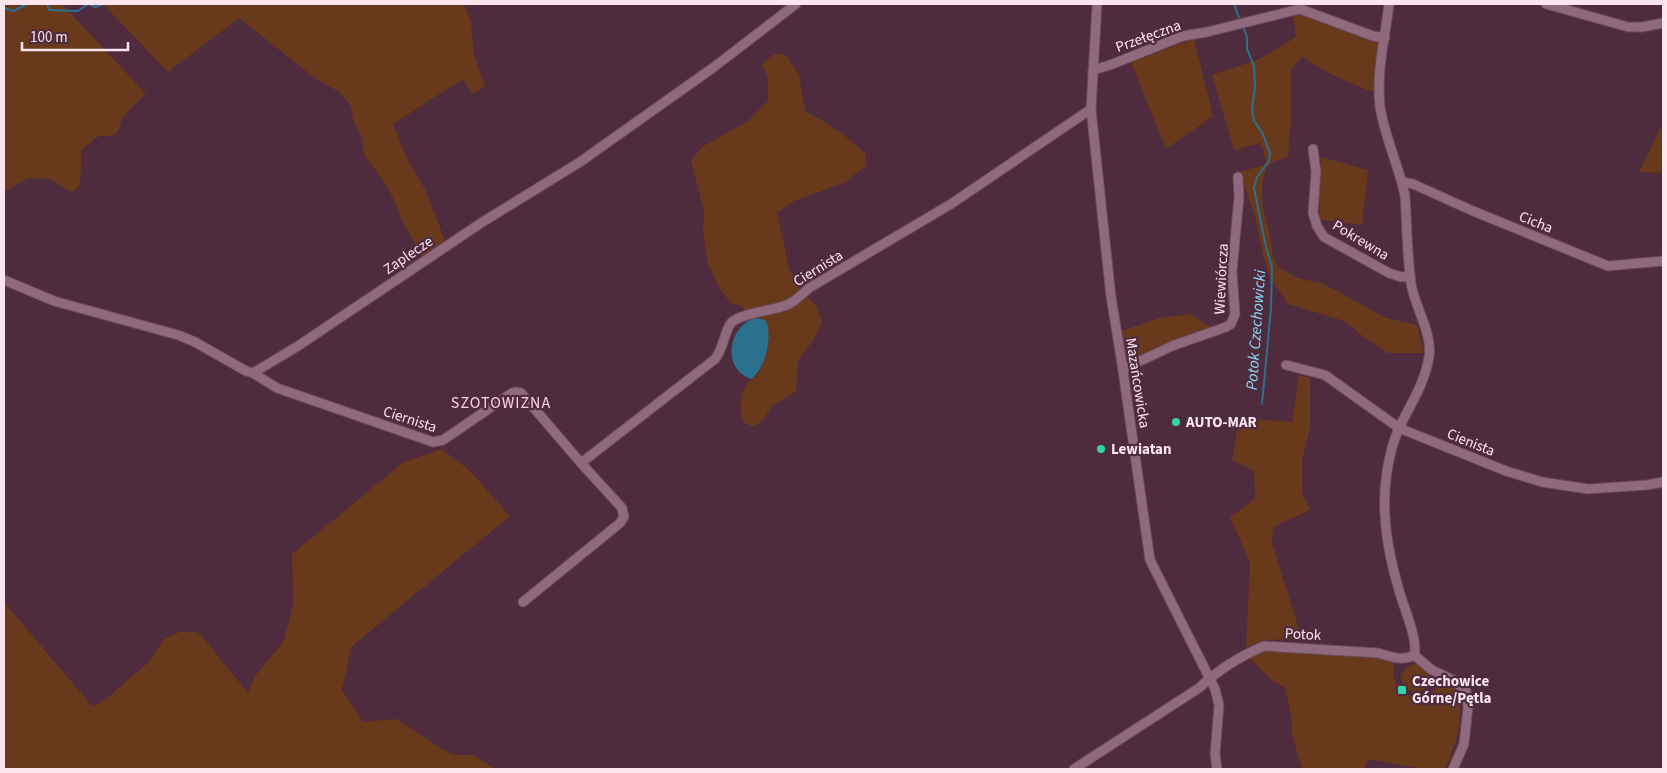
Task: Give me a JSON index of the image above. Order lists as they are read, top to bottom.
{
  "streets": {
    "street": [
      "Przełęczna",
      "Cicha",
      "Pokrewna",
      "Zaplecze",
      "Ciernista",
      "Wiewiórcza",
      "Mazańcowicka",
      "Cienista",
      "Potok"
    ]
  },
  "crossings": [
    ["Przełęczna", "Mazańcowicka"],
    ["Zaplecze", "Ciernista"],
    ["Ciernista", "Mazańcowicka"],
    ["Wiewiórcza", "Mazańcowicka"],
    ["Mazańcowicka", "Potok"]
  ],
  "districts": ["SZOTOWIZNA"],
  "water": ["Potok Czechowicki"],
  "places": {
    "other": ["AUTO-MAR", "Lewiatan"],
    "transit": ["Czechowice Górne/Pętla"]
  },
  "scale_bar": "100 m"
}
